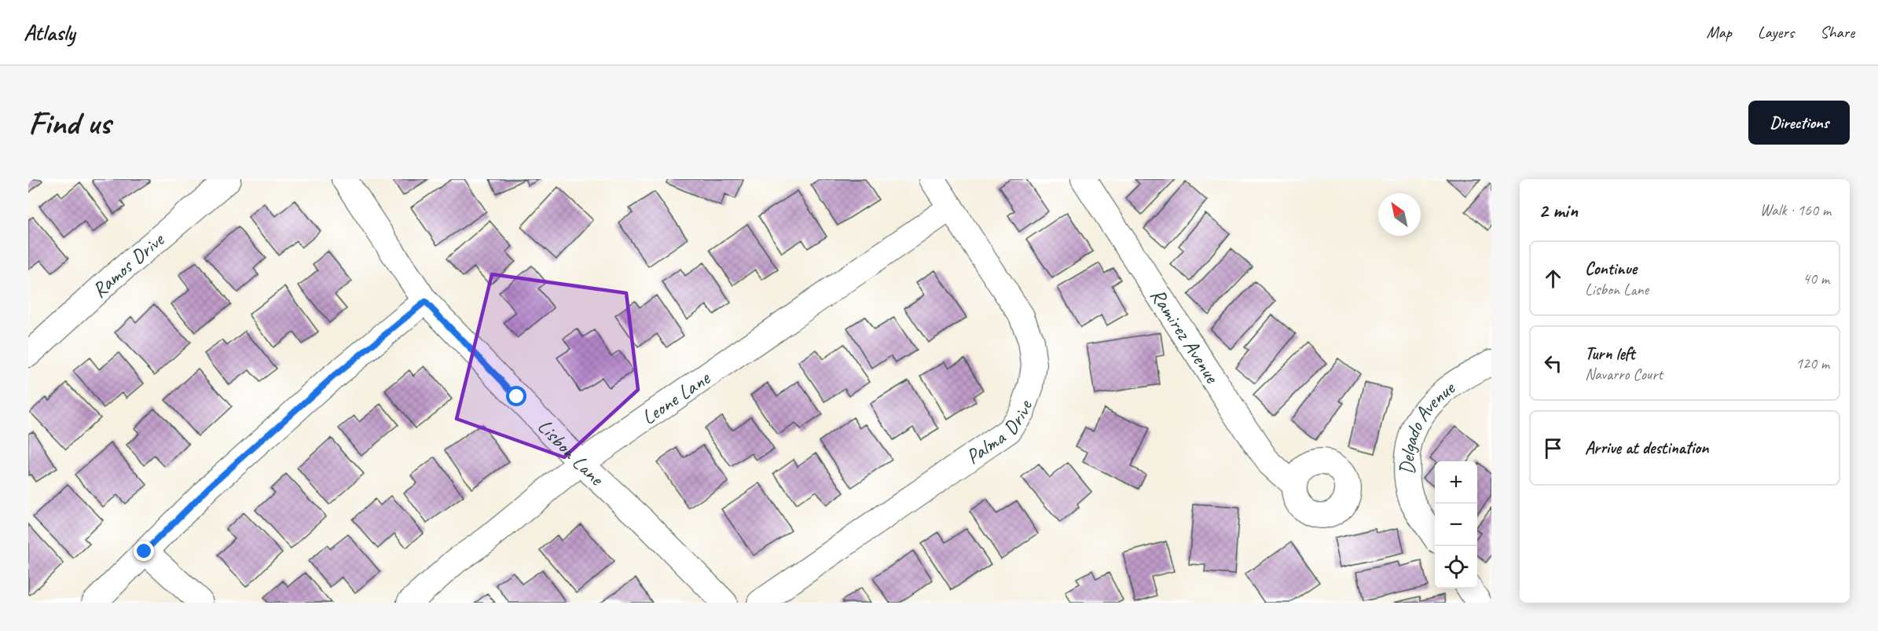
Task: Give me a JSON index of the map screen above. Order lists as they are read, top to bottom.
{
  "streets": {
    "street": [
      "Ramos Drive",
      "Ramirez Avenue",
      "Leone Lane",
      "Palma Drive",
      "Delgado Avenue",
      "Lisbon Lane"
    ]
  },
  "crossings": [
    ["Leone Lane", "Palma Drive"],
    ["Leone Lane", "Lisbon Lane"]
  ],
  "north": "top left",
  "page": {
    "header": "Atlasly",
    "nav": ["Map", "Layers", "Share"],
    "buttons": "Directions",
    "title": "Find us",
    "heading": ["2 min", "Walk · 160 m"],
    "list": [
      ["Continue", "Lisbon Lane", "40 m"],
      ["Turn left", "Navarro Court", "120 m"],
      "Arrive at destination"
    ],
    "map_buttons": ["+", "−"]
  }
}
